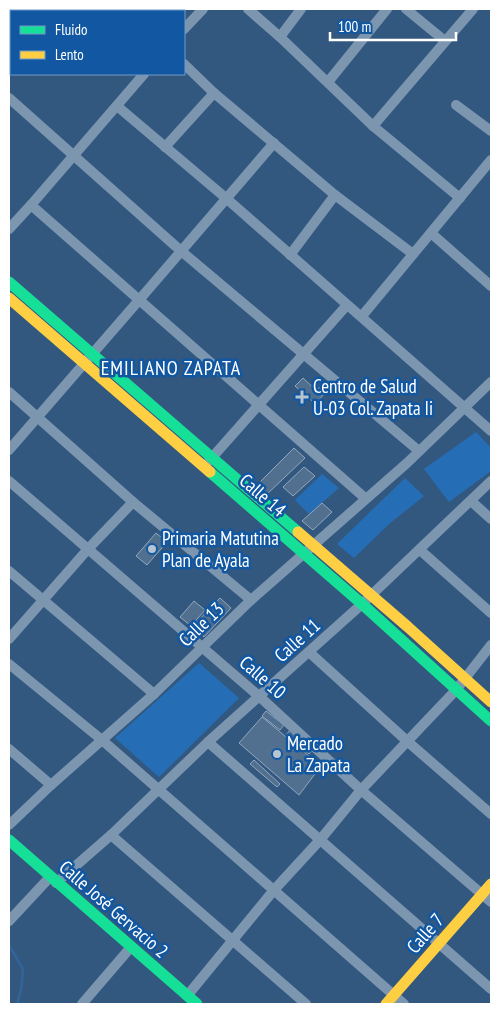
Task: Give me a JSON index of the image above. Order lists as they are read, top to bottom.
{
  "streets": {
    "main road": ["Calle 14", "Calle José Gervacio 2", "Calle 7"],
    "street": ["Calle 13", "Calle 11", "Calle 10"]
  },
  "crossings": [
    ["Calle 14", "Calle 13"],
    ["Calle 14", "Calle 11"],
    ["Calle 13", "Calle 10"],
    ["Calle 11", "Calle 10"],
    ["Calle 11", "Calle José Gervacio 2"],
    ["Calle 10", "Calle 7"]
  ],
  "districts": ["EMILIANO ZAPATA"],
  "places": {
    "health": ["Centro de Salud U-03 Col. Zapata Ii"],
    "other": ["Primaria Matutina Plan de Ayala", "Mercado La Zapata"]
  },
  "legend": ["Fluido", "Lento"],
  "scale_bar": "100 m"
}
